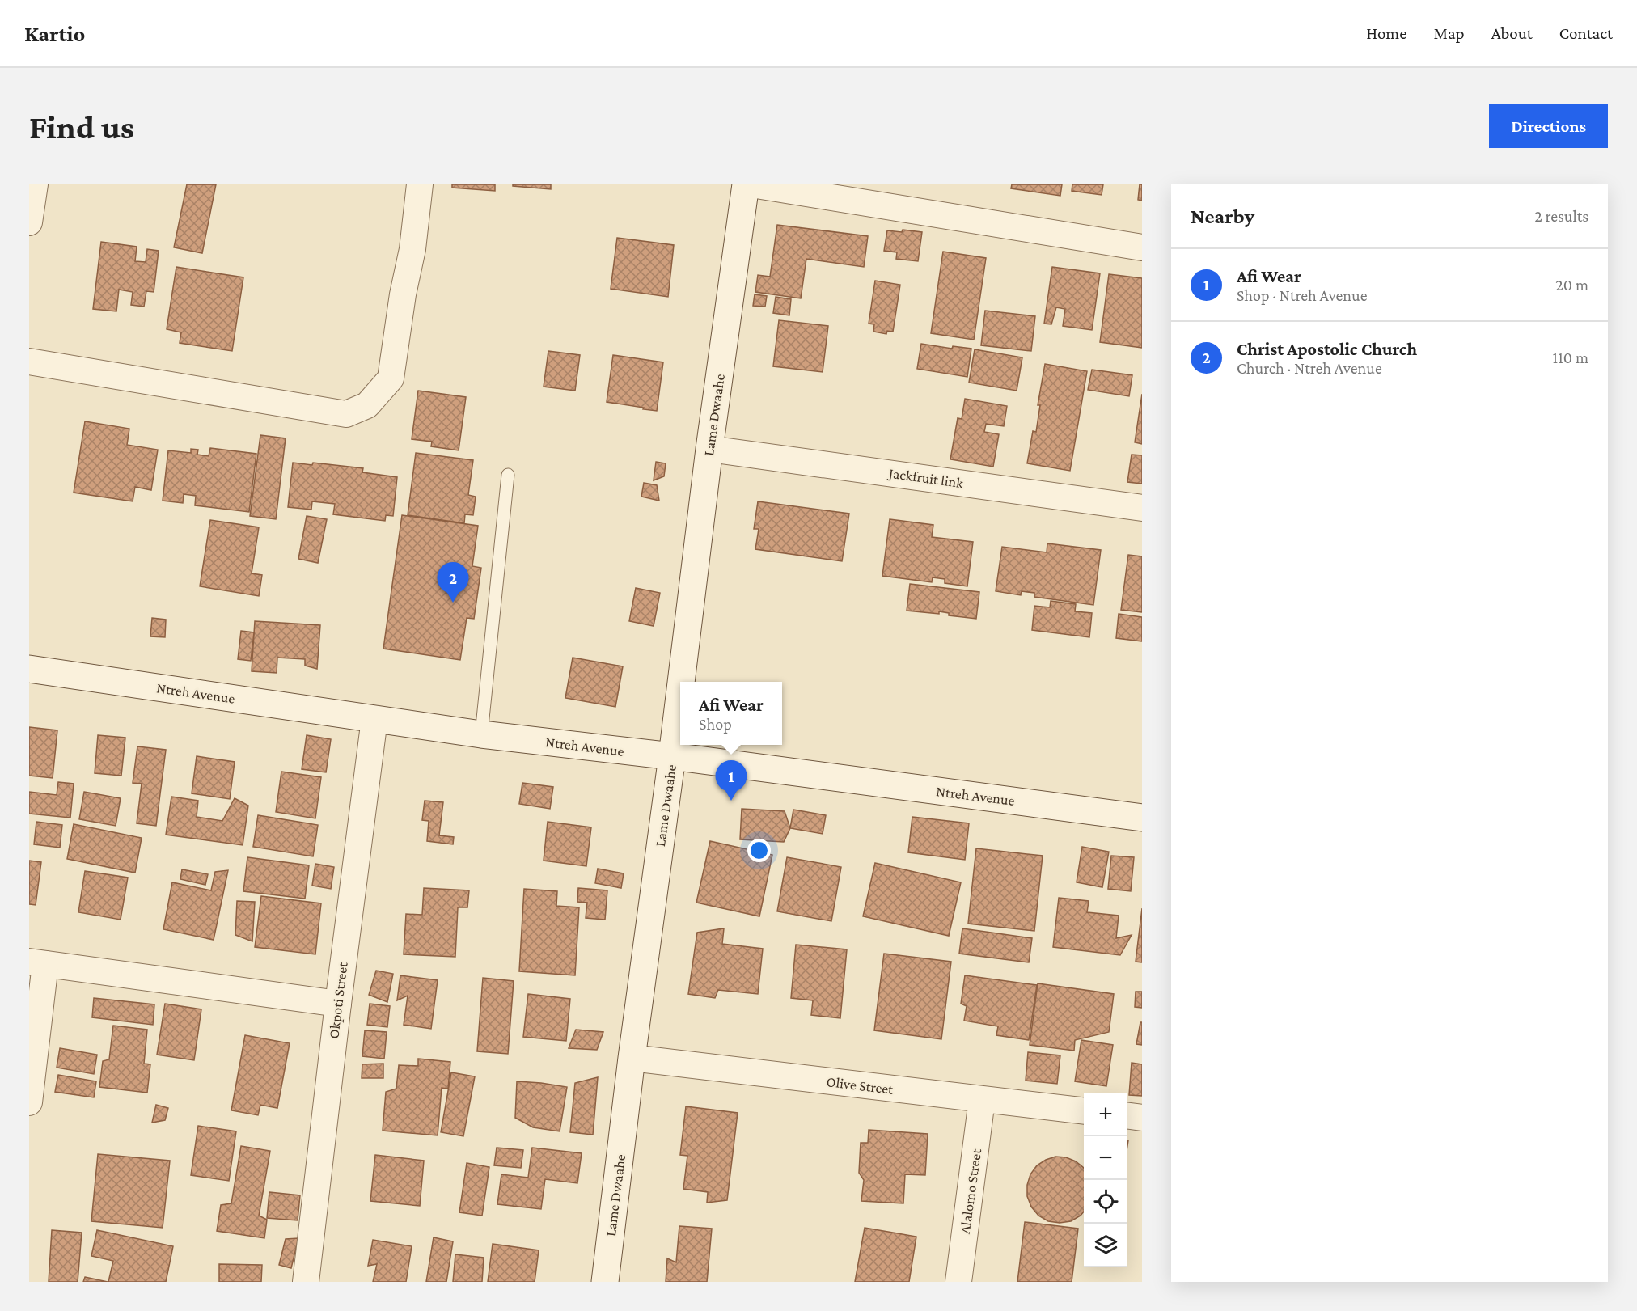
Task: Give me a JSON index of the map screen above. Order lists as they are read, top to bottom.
{
  "streets": {
    "street": [
      "Lame Dwaahe",
      "Jackfruit link",
      "Ntreh Avenue",
      "Okpoti Street",
      "Olive Street",
      "Alalomo Street"
    ]
  },
  "crossings": [
    ["Lame Dwaahe", "Jackfruit link"],
    ["Lame Dwaahe", "Ntreh Avenue"],
    ["Lame Dwaahe", "Olive Street"],
    ["Ntreh Avenue", "Okpoti Street"],
    ["Olive Street", "Alalomo Street"]
  ],
  "page": {
    "header": "Kartio",
    "nav": [
      "Home",
      "Map",
      "About",
      "Contact"
    ],
    "buttons": "Directions",
    "title": "Find us",
    "heading": ["Nearby", "2 results"],
    "list": [
      {
        "mark": "1",
        "name": "Afi Wear",
        "note": "Shop · Ntreh Avenue",
        "value": "20 m"
      },
      {
        "mark": "2",
        "name": "Christ Apostolic Church",
        "note": "Church · Ntreh Avenue",
        "value": "110 m"
      }
    ],
    "pins": ["2", "1"],
    "popup": ["Afi Wear", "Shop"],
    "map_buttons": ["+", "−"]
  }
}
